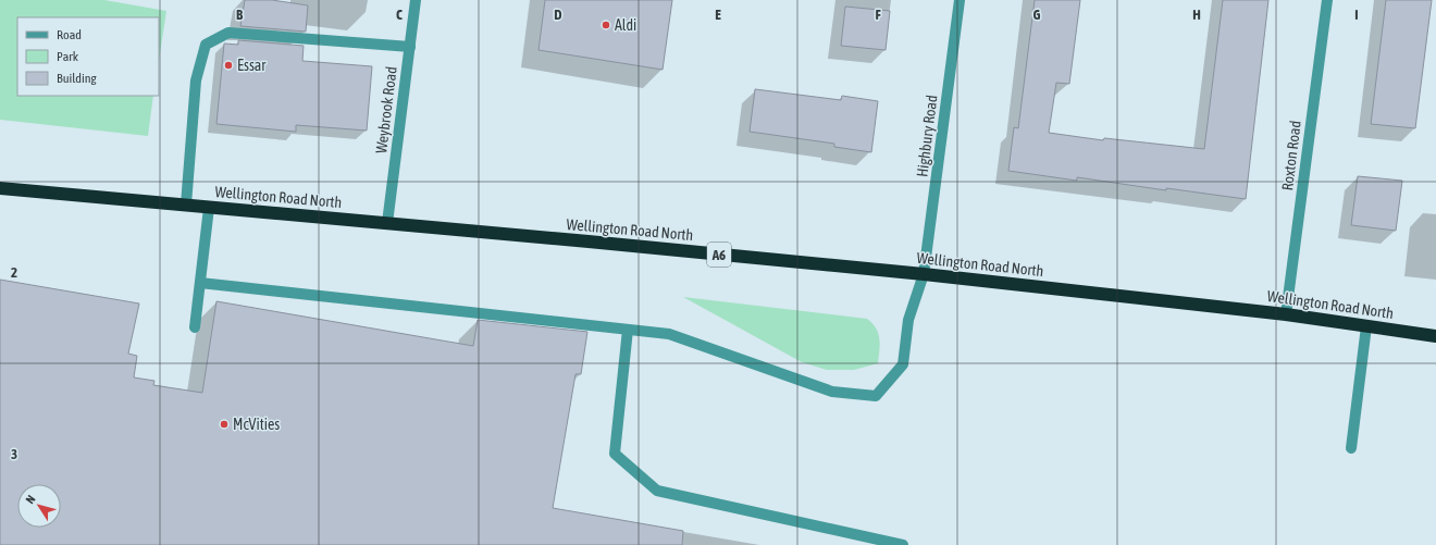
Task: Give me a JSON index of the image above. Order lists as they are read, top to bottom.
{
  "streets": {
    "highway": ["Wellington Road North", "A6"],
    "street": ["Weybrook Road", "Highbury Road", "Roxton Road"]
  },
  "crossings": [
    ["Weybrook Road", "Wellington Road North"],
    ["Highbury Road", "Wellington Road North"],
    ["Roxton Road", "Wellington Road North"]
  ],
  "places": ["Aldi", "Essar", "McVities"],
  "legend": ["Road", "Park", "Building"],
  "north": "top left",
  "grid": {
    "columns": [
      "B",
      "C",
      "D",
      "E",
      "F",
      "G",
      "H",
      "I"
    ],
    "rows": ["2", "3"]
  }
}
